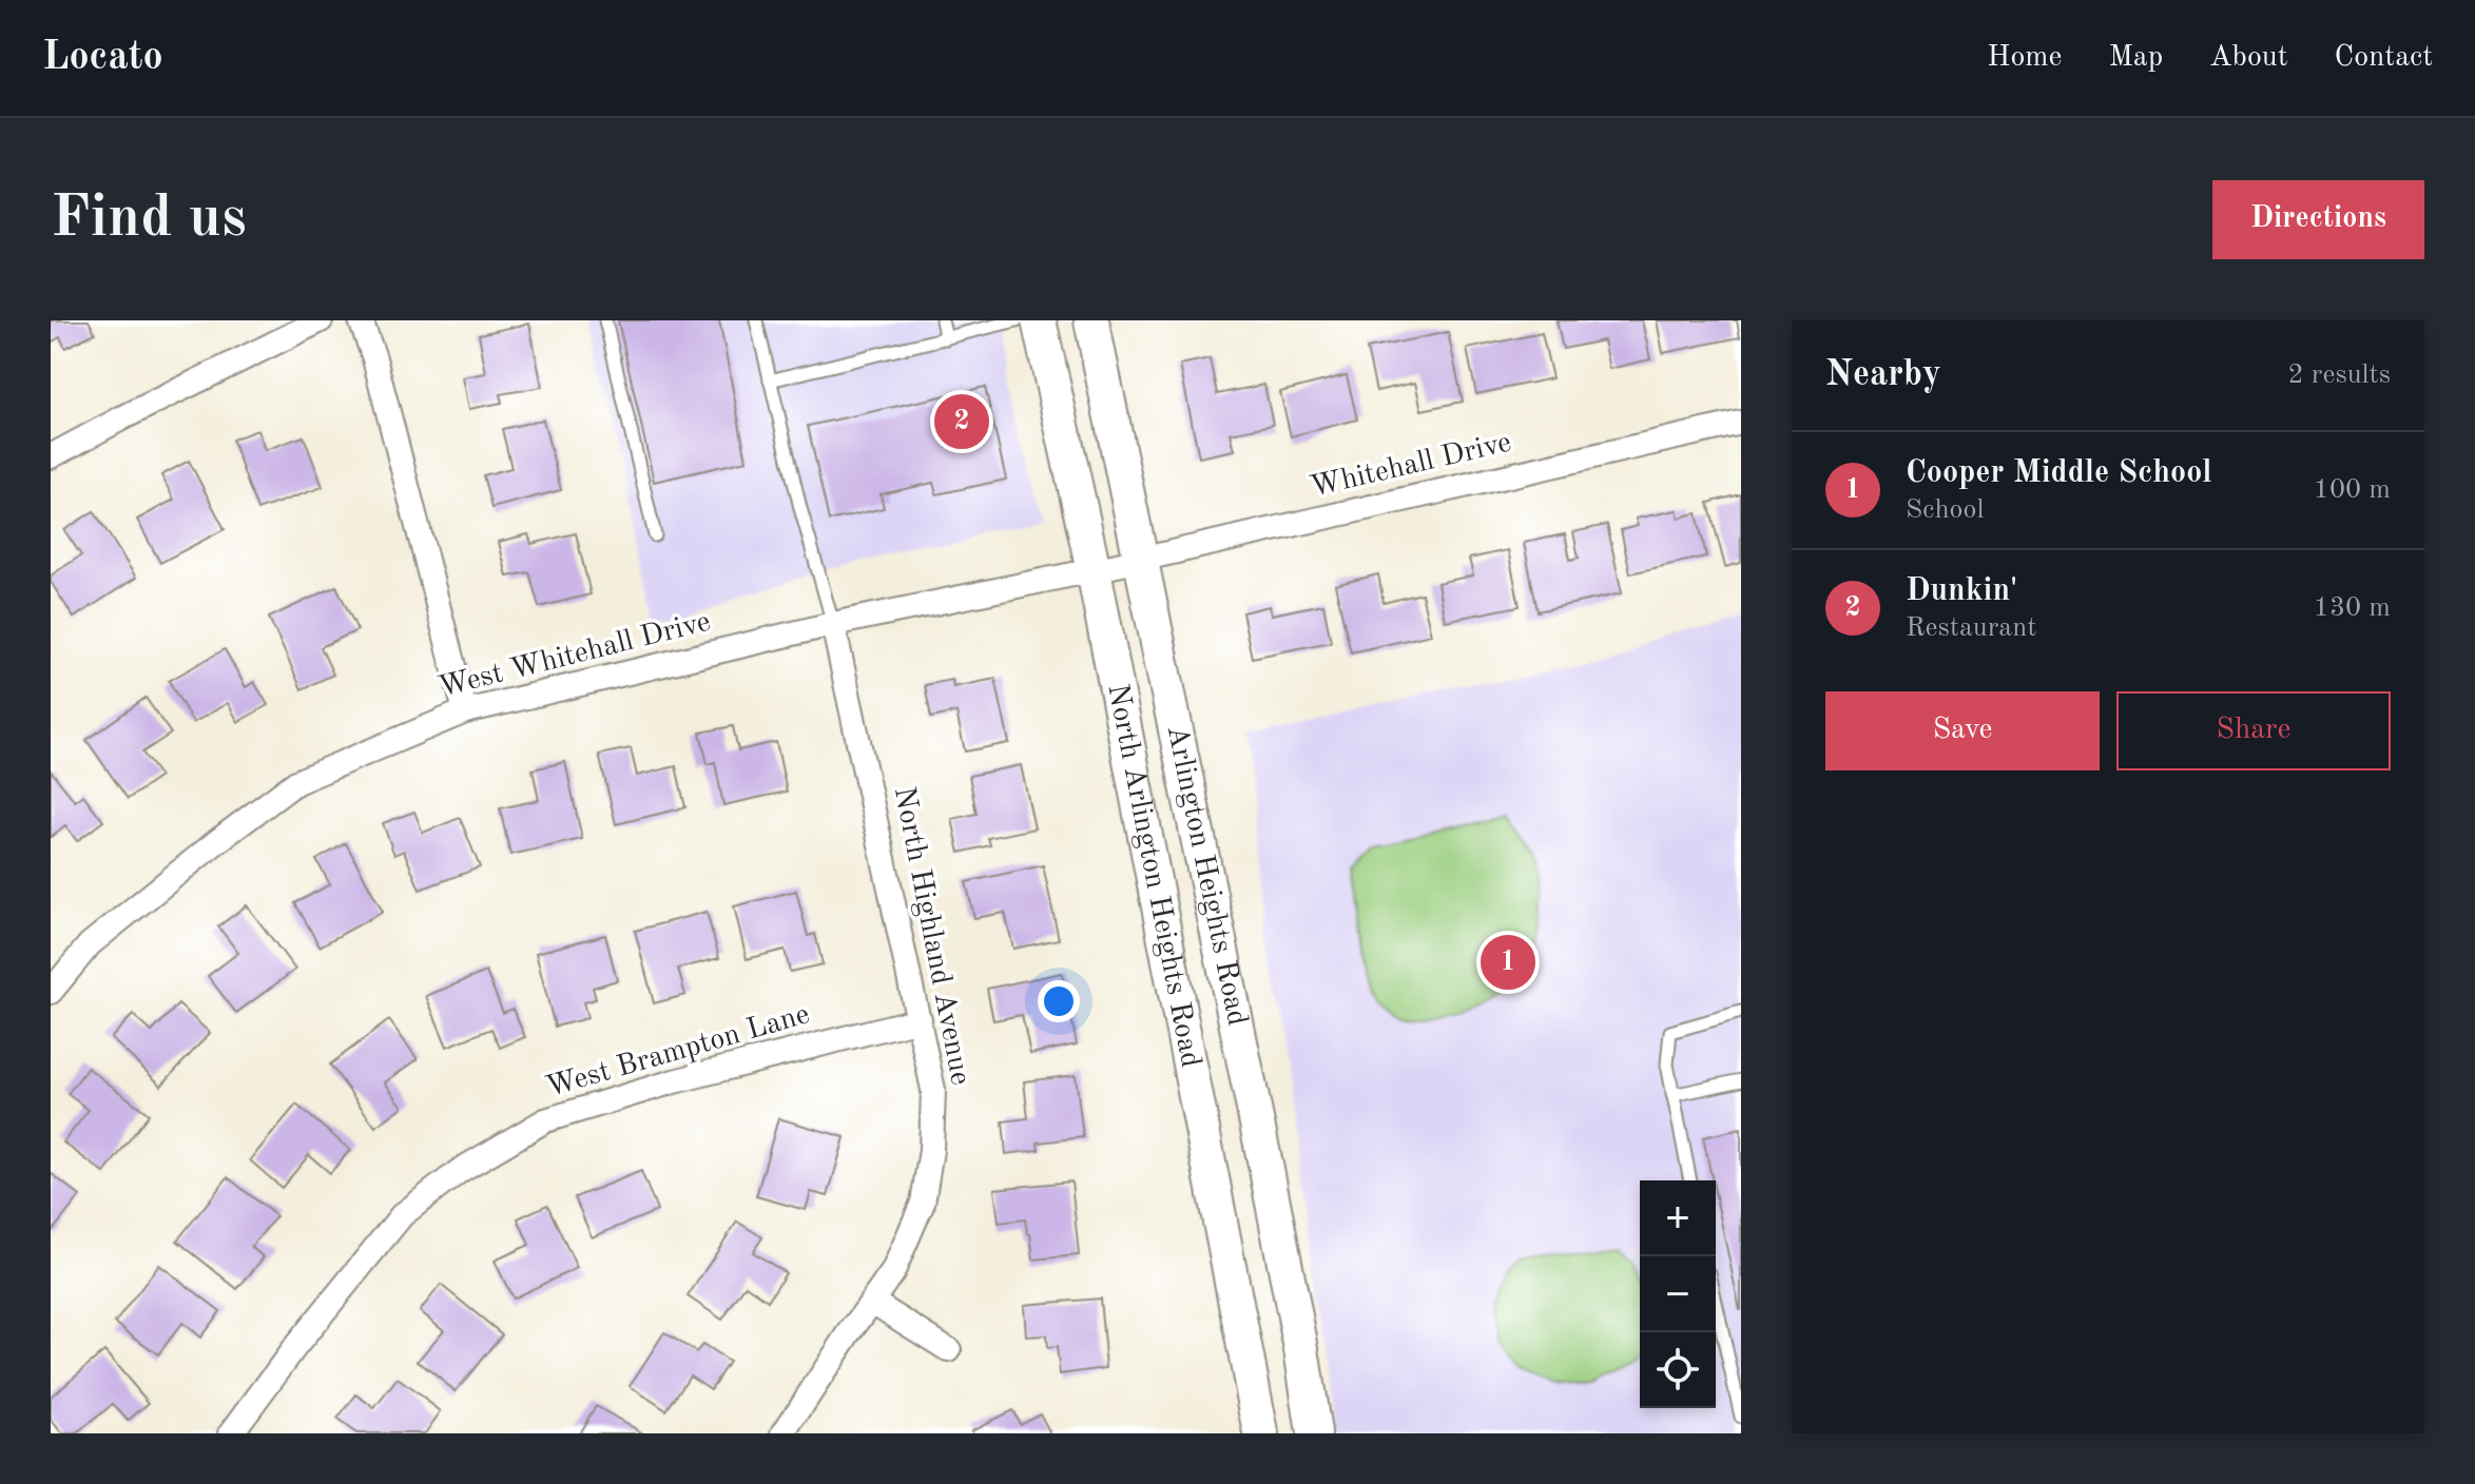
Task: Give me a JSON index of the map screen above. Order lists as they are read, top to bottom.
{
  "streets": {
    "main road": ["North Arlington Heights Road", "Arlington Heights Road"],
    "street": [
      "Whitehall Drive",
      "West Whitehall Drive",
      "North Highland Avenue",
      "West Brampton Lane"
    ]
  },
  "crossings": [
    ["Whitehall Drive", "West Whitehall Drive"],
    ["Whitehall Drive", "North Arlington Heights Road"],
    ["Whitehall Drive", "Arlington Heights Road"],
    ["West Whitehall Drive", "North Arlington Heights Road"],
    ["West Whitehall Drive", "North Highland Avenue"],
    ["North Highland Avenue", "West Brampton Lane"]
  ],
  "page": {
    "header": "Locato",
    "nav": [
      "Home",
      "Map",
      "About",
      "Contact"
    ],
    "buttons": [
      "Directions",
      ["Save", "Share"]
    ],
    "title": "Find us",
    "heading": ["Nearby", "2 results"],
    "pins": ["2", "1"],
    "list": [
      {
        "mark": "1",
        "name": "Cooper Middle School",
        "note": "School",
        "value": "100 m"
      },
      {
        "mark": "2",
        "name": "Dunkin'",
        "note": "Restaurant",
        "value": "130 m"
      }
    ],
    "map_buttons": ["+", "−"]
  }
}
